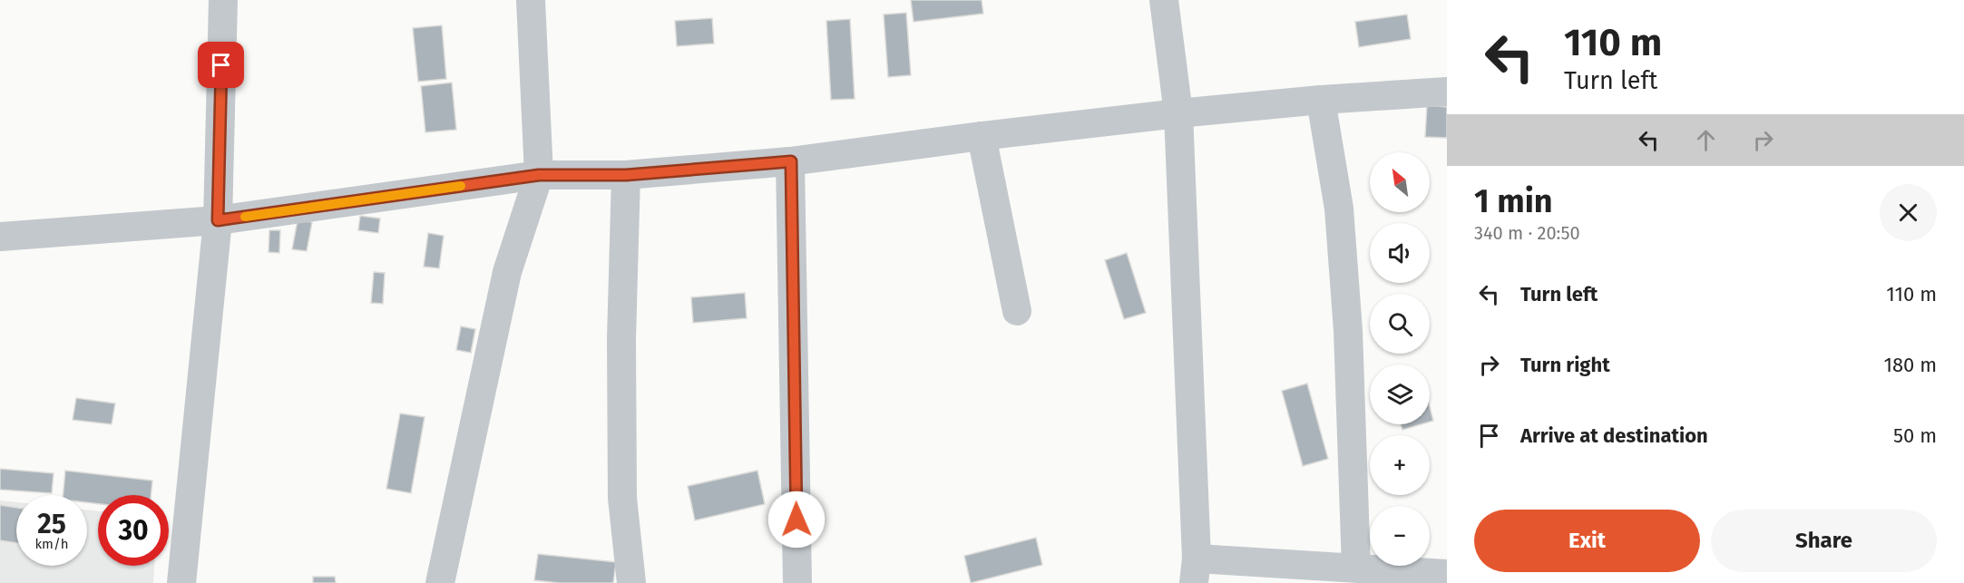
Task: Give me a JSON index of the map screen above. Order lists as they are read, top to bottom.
{
  "north": "top left",
  "page": {
    "turn": ["110 m", "Turn left"],
    "map_buttons": ["+", "−"],
    "heading": ["1 min", "340 m · 20:50"],
    "list": [
      {
        "name": "Turn left",
        "value": "110 m"
      },
      {
        "name": "Turn right",
        "value": "180 m"
      },
      {
        "name": "Arrive at destination",
        "value": "50 m"
      }
    ],
    "speed": "25 km/h",
    "limit": "30",
    "buttons": ["Exit", "Share"]
  }
}
